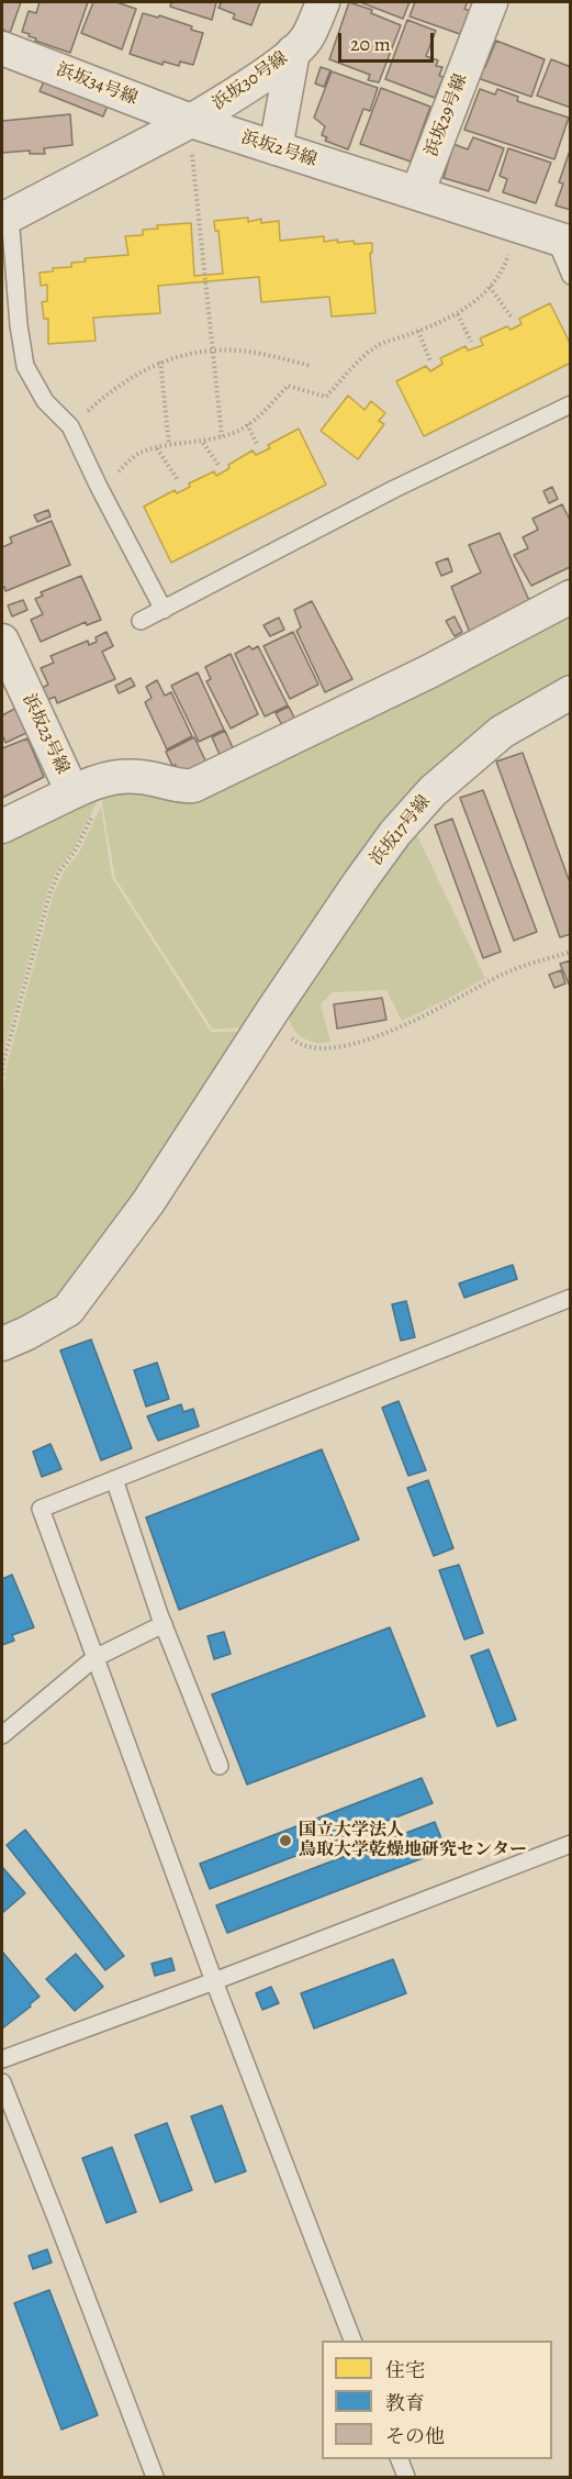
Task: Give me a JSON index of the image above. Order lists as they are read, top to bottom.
{
  "streets": {
    "street": [
      "浜坂30号線",
      "浜坂34号線",
      "浜坂29号線",
      "浜坂2号線",
      "浜坂23号線",
      "浜坂17号線"
    ]
  },
  "crossings": [
    ["浜坂30号線", "浜坂34号線"],
    ["浜坂30号線", "浜坂2号線"],
    ["浜坂34号線", "浜坂2号線"],
    ["浜坂29号線", "浜坂2号線"]
  ],
  "places": ["国立大学法人 鳥取大学乾燥地研究センター"],
  "legend": ["住宅", "教育", "その他"],
  "scale_bar": "20 m"
}
